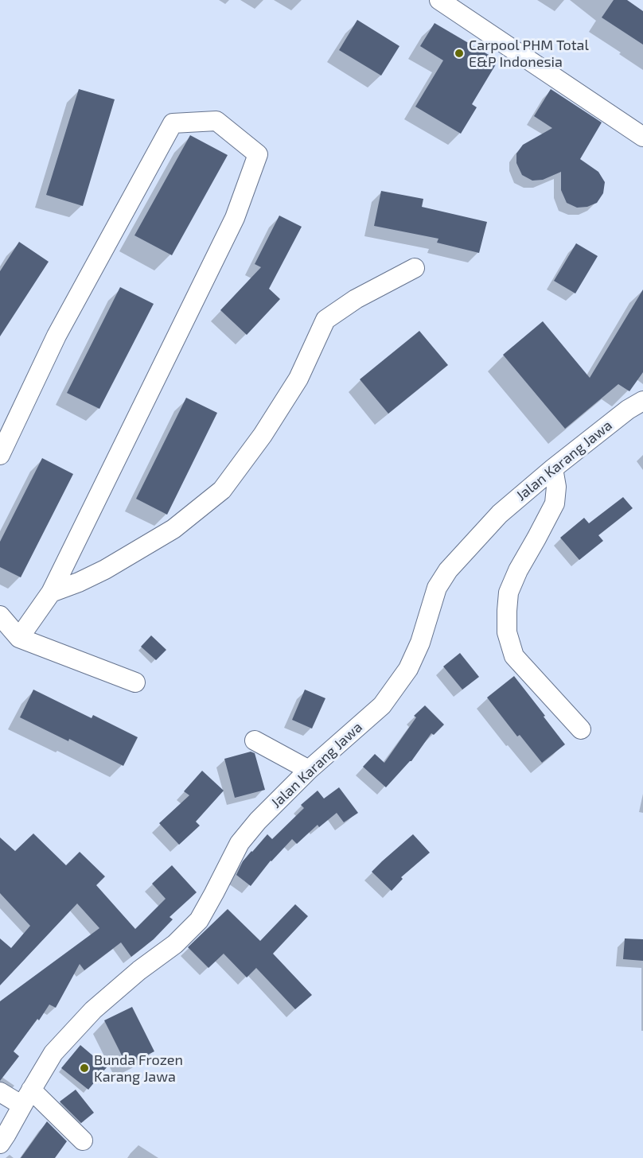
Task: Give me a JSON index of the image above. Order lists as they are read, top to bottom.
{
  "streets": {
    "street": ["Jalan Karang Jawa"]
  },
  "places": ["Carpool PHM Total E&P Indonesia", "Bunda Frozen Karang Jawa"]
}
